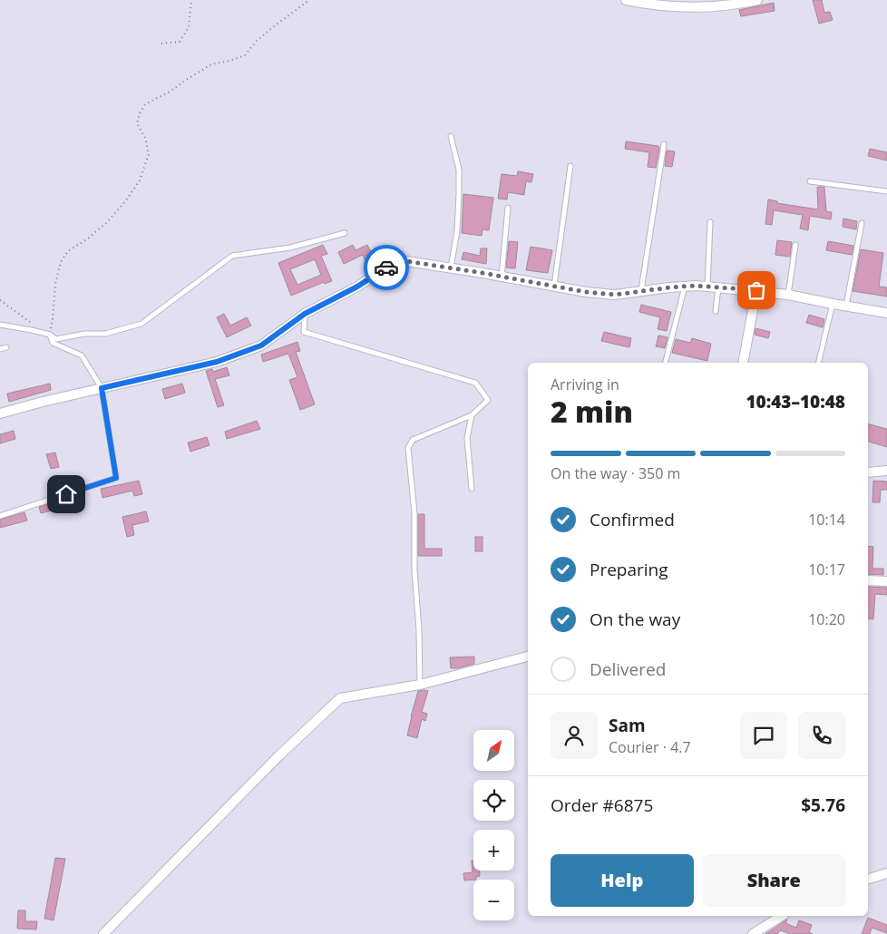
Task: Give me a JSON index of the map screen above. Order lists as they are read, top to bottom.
{
  "north": "top right",
  "page": {
    "heading": ["2 min", "Arriving in", "10:43–10:48"],
    "panel": [
      "Sam",
      "Courier · 4.7",
      "Order #6875",
      "$5.76"
    ],
    "bar": "On the way · 350 m",
    "list": [
      ["Confirmed", "10:14"],
      ["Preparing", "10:17"],
      ["On the way", "10:20"],
      "Delivered"
    ],
    "map_buttons": ["+", "−"],
    "buttons": ["Help", "Share"]
  }
}
